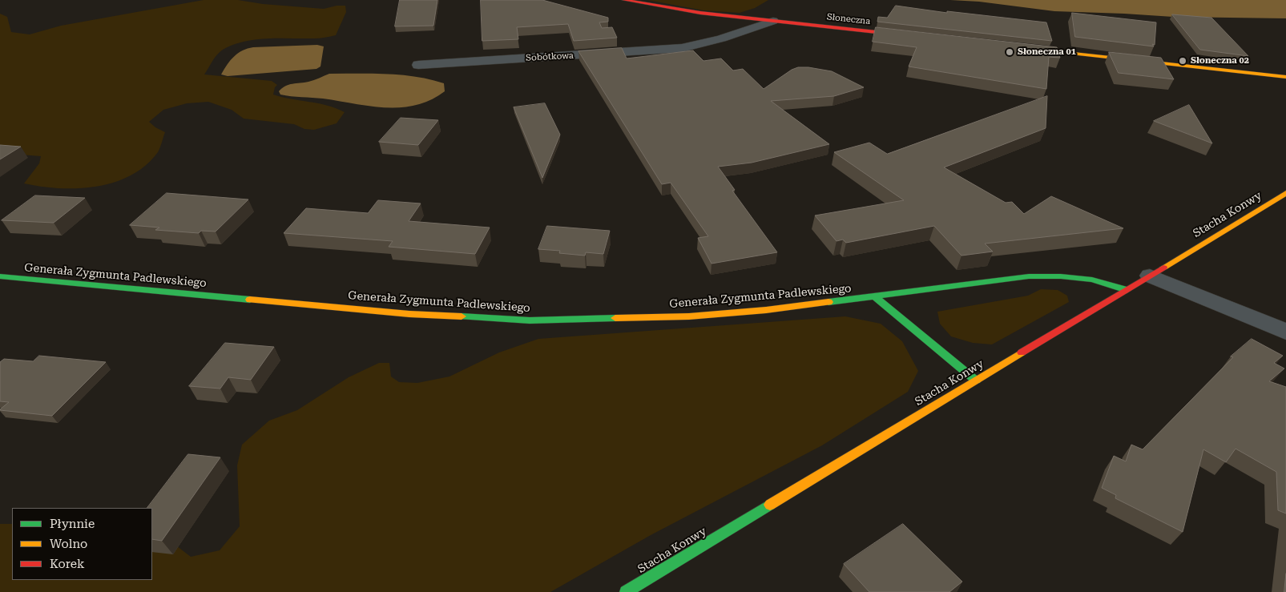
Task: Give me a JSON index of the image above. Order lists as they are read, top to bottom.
{
  "streets": {
    "street": [
      "Słoneczna",
      "Sobótkowa",
      "Stacha Konwy",
      "Generała Zygmunta Padlewskiego"
    ]
  },
  "crossings": [
    ["Słoneczna", "Sobótkowa"],
    ["Stacha Konwy", "Generała Zygmunta Padlewskiego"]
  ],
  "places": ["Słoneczna 01", "Słoneczna 02"],
  "legend": ["Płynnie", "Wolno", "Korek"]
}
